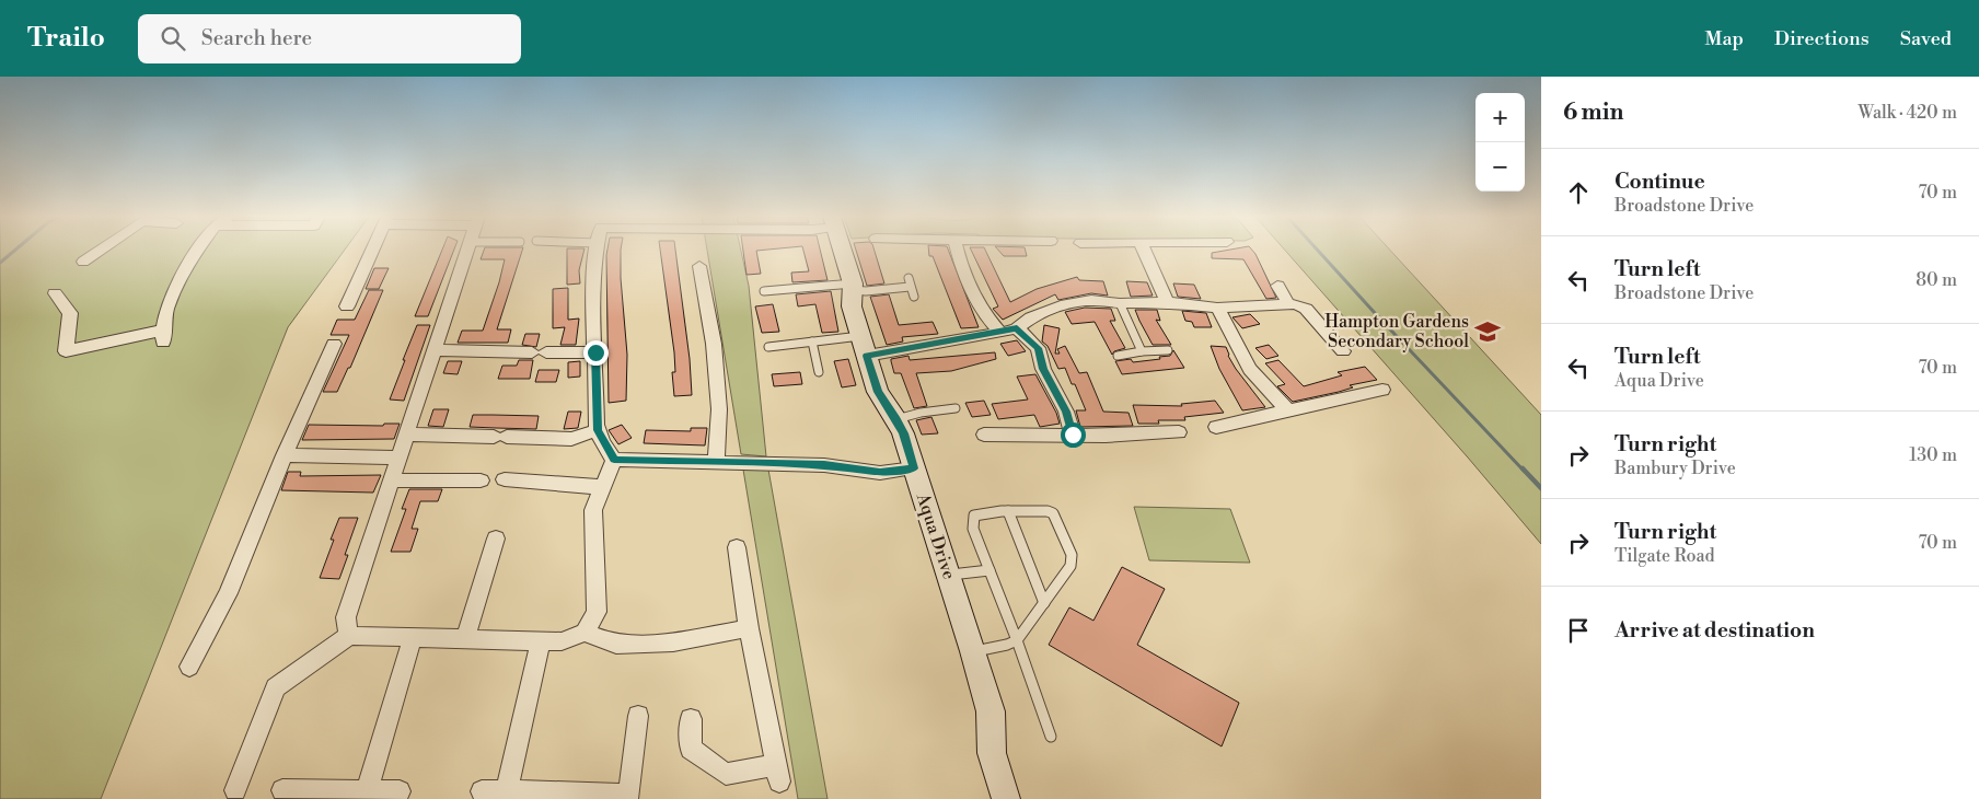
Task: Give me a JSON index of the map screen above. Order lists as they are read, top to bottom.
{
  "streets": {
    "street": ["Aqua Drive"]
  },
  "places": {
    "school or university": ["Hampton Gardens Secondary School"]
  },
  "page": {
    "header": "Trailo",
    "search": "Search here",
    "nav": ["Map", "Directions", "Saved"],
    "heading": ["6 min", "Walk · 420 m"],
    "map_buttons": ["+", "−"],
    "list": [
      ["Continue", "Broadstone Drive", "70 m"],
      ["Turn left", "Broadstone Drive", "80 m"],
      ["Turn left", "Aqua Drive", "70 m"],
      ["Turn right", "Bambury Drive", "130 m"],
      ["Turn right", "Tilgate Road", "70 m"],
      "Arrive at destination"
    ]
  }
}
